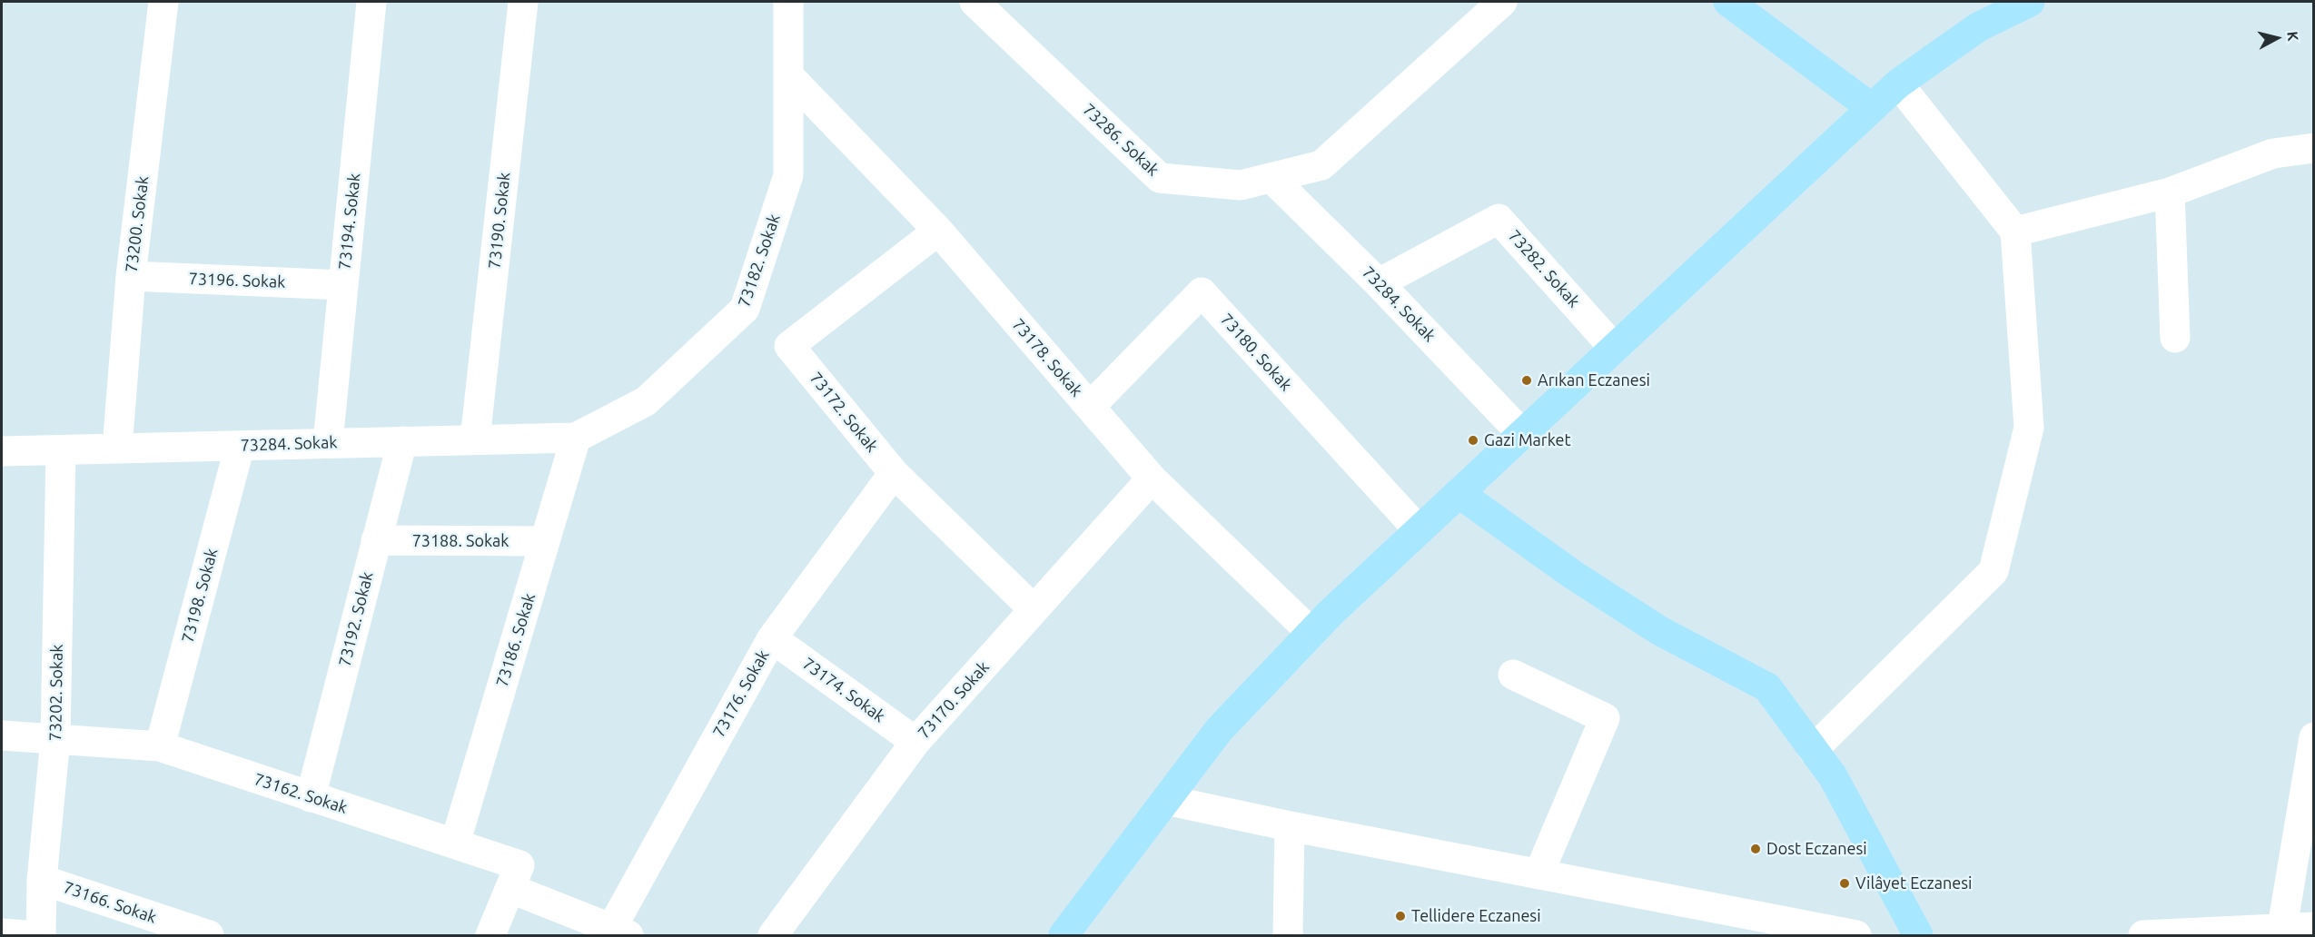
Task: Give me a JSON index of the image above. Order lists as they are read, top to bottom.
{
  "streets": {
    "street": [
      "73286. Sokak",
      "73190. Sokak",
      "73194. Sokak",
      "73200. Sokak",
      "73182. Sokak",
      "73282. Sokak",
      "73196. Sokak",
      "73284. Sokak",
      "73180. Sokak",
      "73178. Sokak",
      "73172. Sokak",
      "73188. Sokak",
      "73198. Sokak",
      "73192. Sokak",
      "73186. Sokak",
      "73174. Sokak",
      "73202. Sokak",
      "73176. Sokak",
      "73170. Sokak",
      "73162. Sokak",
      "73166. Sokak"
    ]
  },
  "crossings": [
    ["73286. Sokak", "73284. Sokak"],
    ["73190. Sokak", "73284. Sokak"],
    ["73194. Sokak", "73196. Sokak"],
    ["73194. Sokak", "73284. Sokak"],
    ["73200. Sokak", "73196. Sokak"],
    ["73200. Sokak", "73284. Sokak"],
    ["73182. Sokak", "73284. Sokak"],
    ["73182. Sokak", "73178. Sokak"],
    ["73182. Sokak", "73186. Sokak"],
    ["73282. Sokak", "73284. Sokak"],
    ["73284. Sokak", "73198. Sokak"],
    ["73284. Sokak", "73192. Sokak"],
    ["73284. Sokak", "73186. Sokak"],
    ["73284. Sokak", "73202. Sokak"],
    ["73180. Sokak", "73178. Sokak"],
    ["73178. Sokak", "73172. Sokak"],
    ["73178. Sokak", "73170. Sokak"],
    ["73172. Sokak", "73176. Sokak"],
    ["73172. Sokak", "73170. Sokak"],
    ["73188. Sokak", "73192. Sokak"],
    ["73188. Sokak", "73186. Sokak"],
    ["73198. Sokak", "73162. Sokak"],
    ["73192. Sokak", "73162. Sokak"],
    ["73186. Sokak", "73162. Sokak"],
    ["73174. Sokak", "73176. Sokak"],
    ["73174. Sokak", "73170. Sokak"],
    ["73202. Sokak", "73162. Sokak"],
    ["73202. Sokak", "73166. Sokak"]
  ],
  "places": [
    "Arıkan Eczanesi",
    "Gazi Market",
    "Dost Eczanesi",
    "Vilâyet Eczanesi",
    "Tellidere Eczanesi"
  ],
  "north": "right"
}
